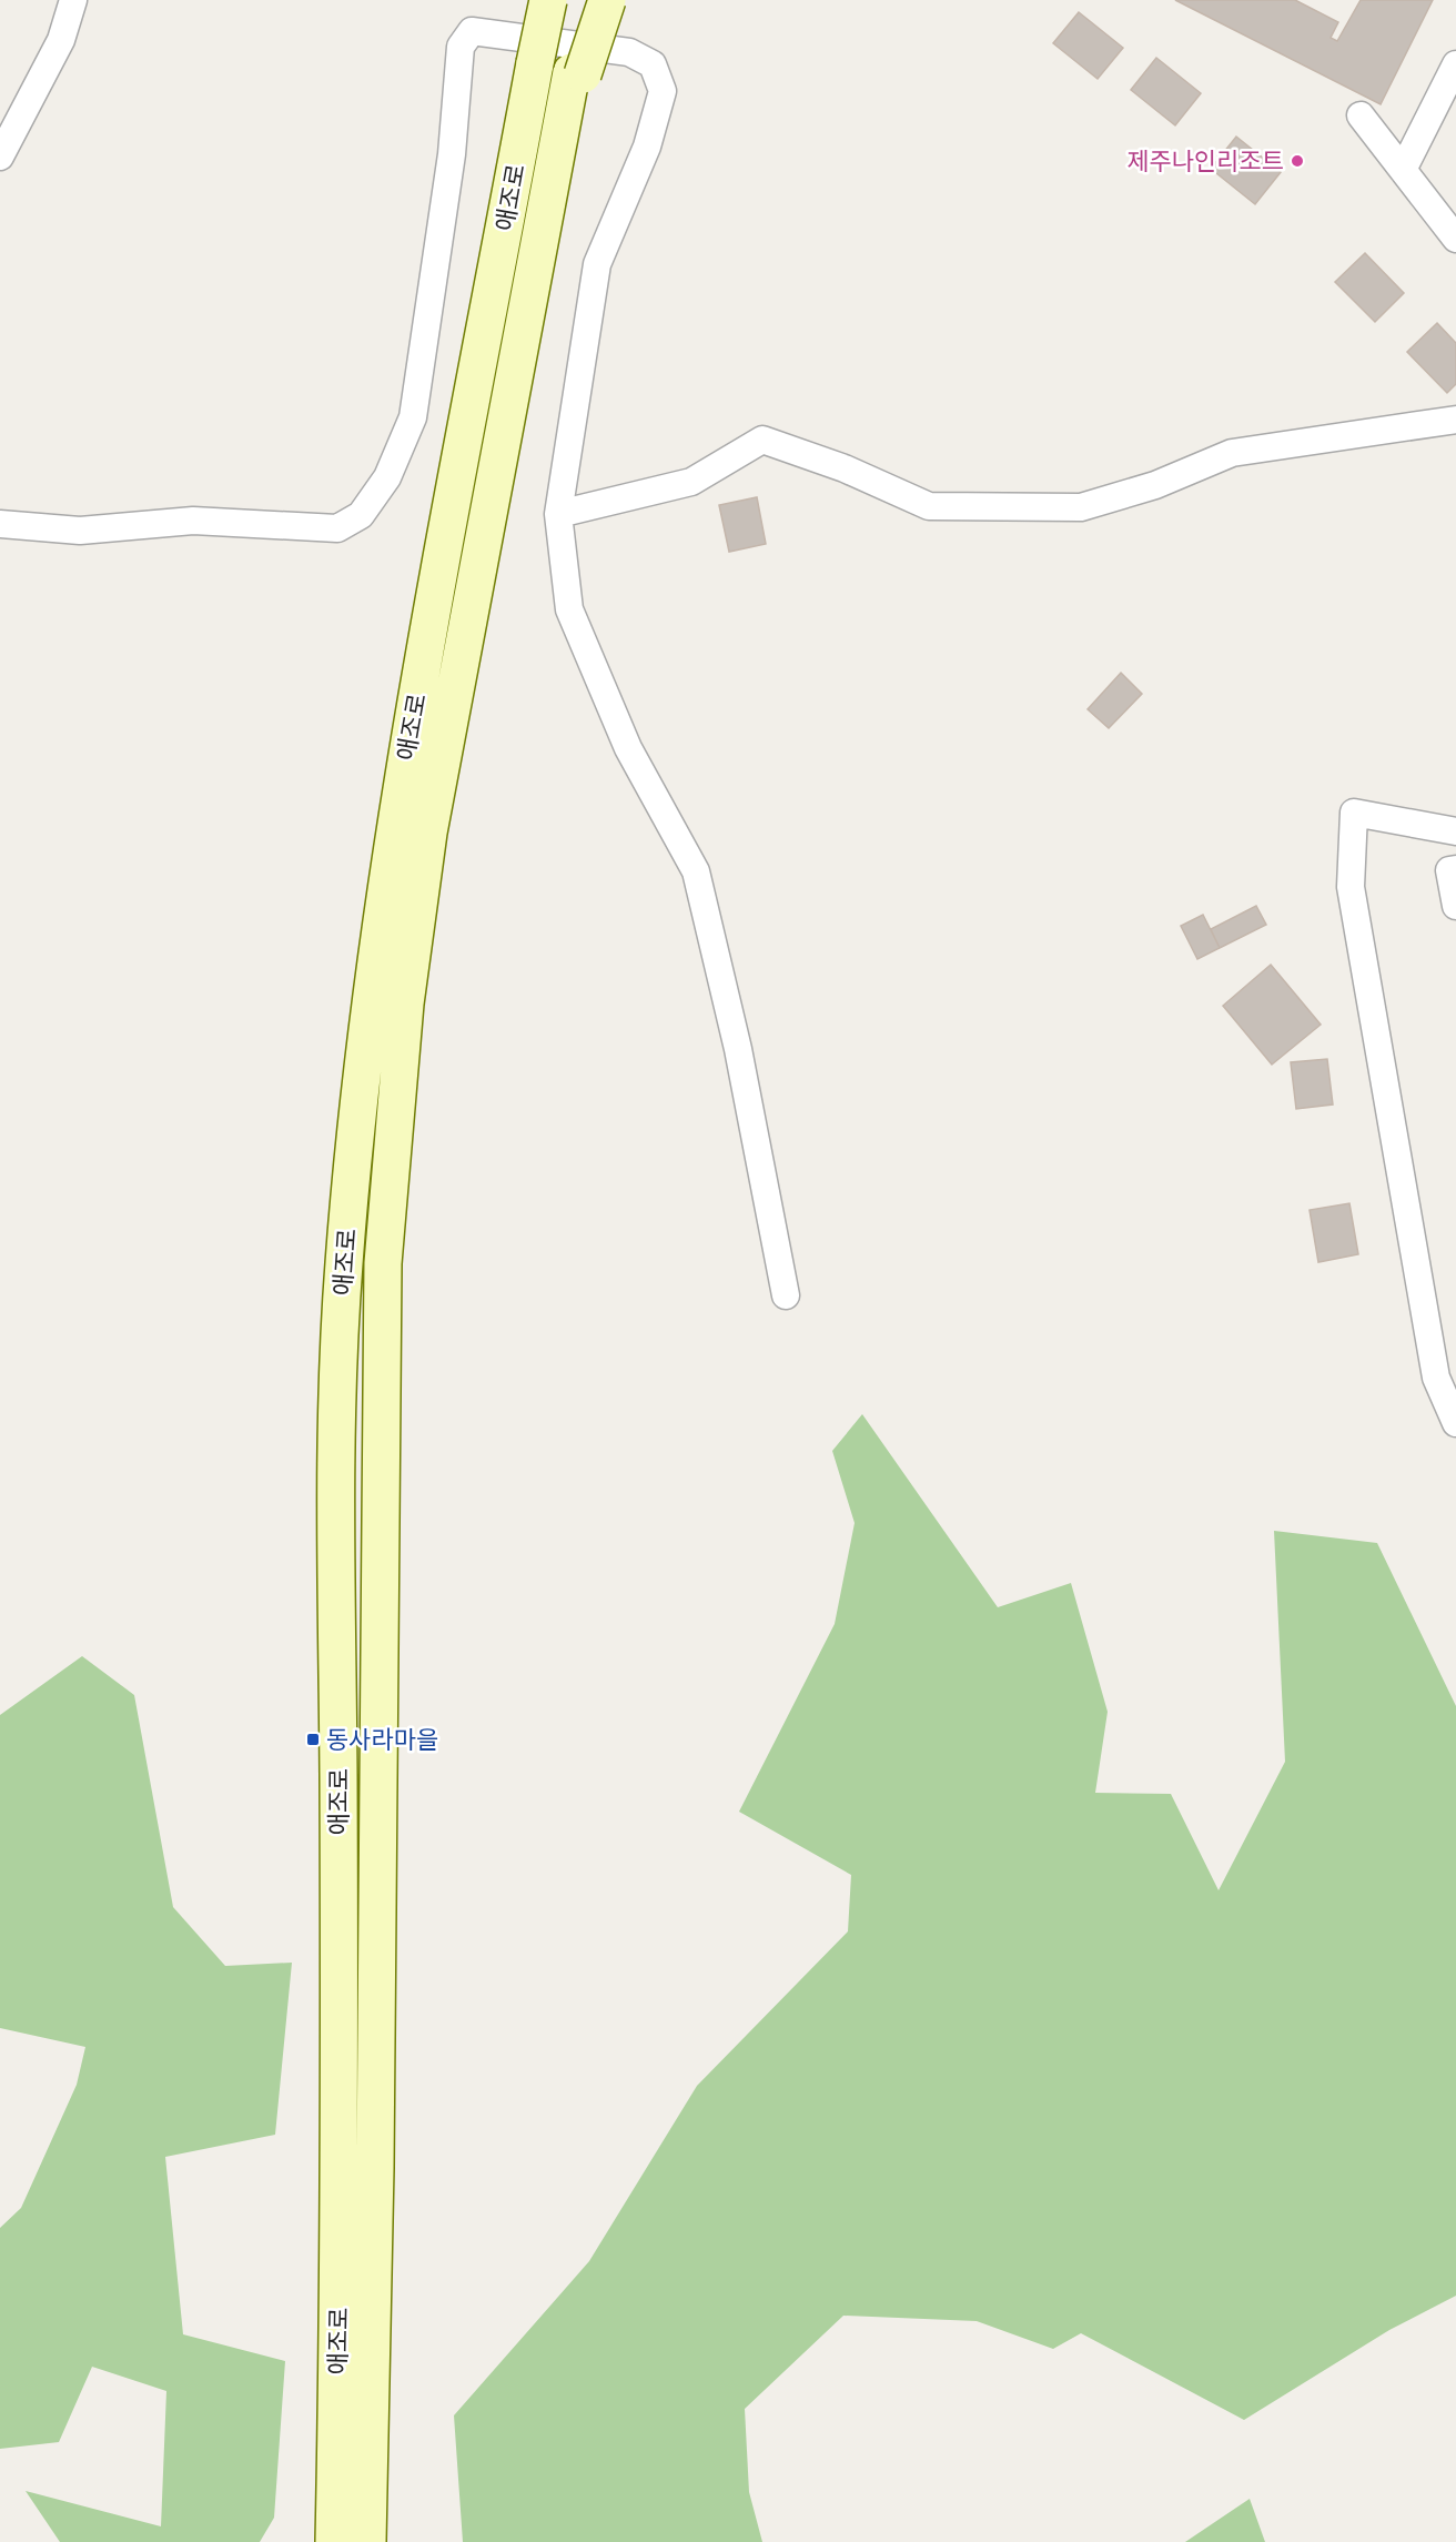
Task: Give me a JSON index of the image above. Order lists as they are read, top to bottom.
{
  "streets": {
    "street": ["애조로"]
  },
  "places": {
    "other": ["제주나인리조트"],
    "transit": ["동사라마을"]
  }
}
